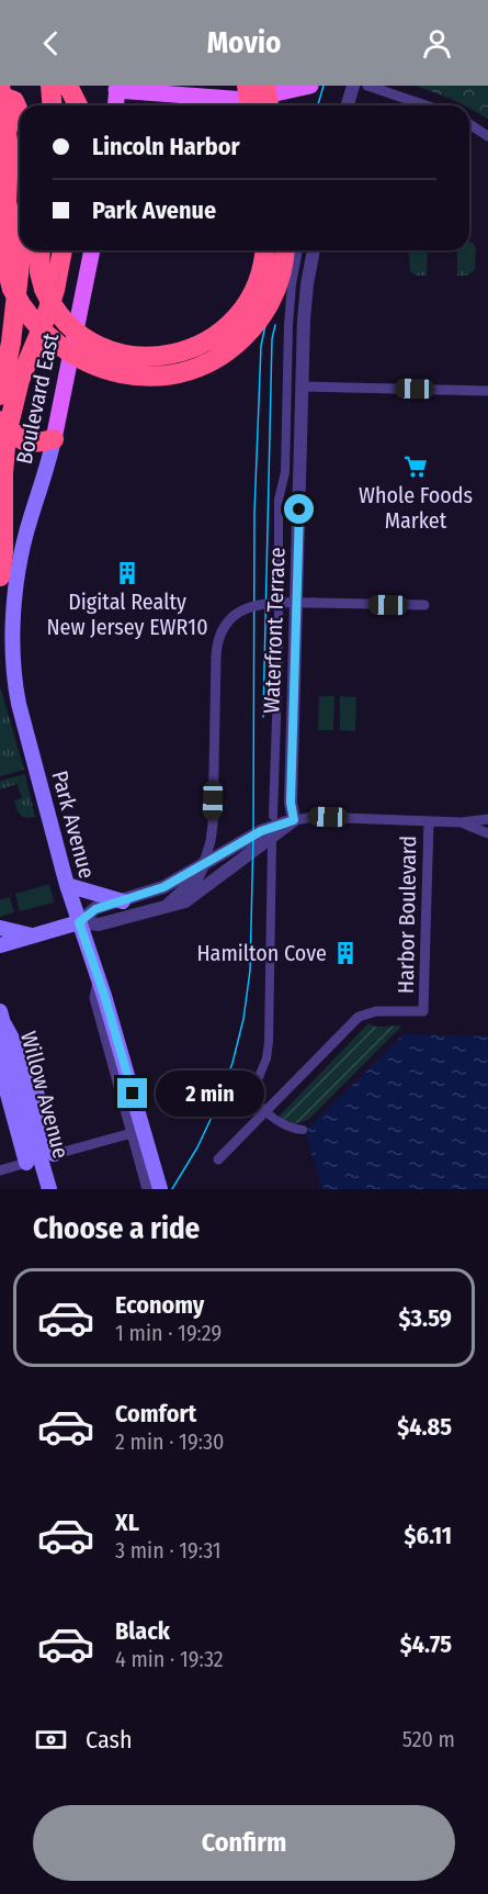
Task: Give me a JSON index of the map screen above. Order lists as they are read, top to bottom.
{
  "streets": {
    "main road": ["Boulevard East", "Park Avenue", "Willow Avenue"],
    "street": ["Waterfront Terrace", "Harbor Boulevard"]
  },
  "crossings": [
    ["Boulevard East", "Park Avenue"]
  ],
  "places": {
    "supermarket": ["Whole Foods Market"],
    "building": ["Digital Realty New Jersey EWR10", "Hamilton Cove"]
  },
  "page": {
    "header": "Movio",
    "banner": ["Lincoln Harbor", "Park Avenue"],
    "bubble": "2 min",
    "heading": "Choose a ride",
    "list": [
      {
        "name": "Economy",
        "note": "1 min · 19:29",
        "value": "$3.59"
      },
      {
        "name": "Comfort",
        "note": "2 min · 19:30",
        "value": "$4.85"
      },
      {
        "name": "XL",
        "note": "3 min · 19:31",
        "value": "$6.11"
      },
      {
        "name": "Black",
        "note": "4 min · 19:32",
        "value": "$4.75"
      }
    ],
    "pay": ["Cash", "520 m"],
    "buttons": "Confirm"
  }
}
